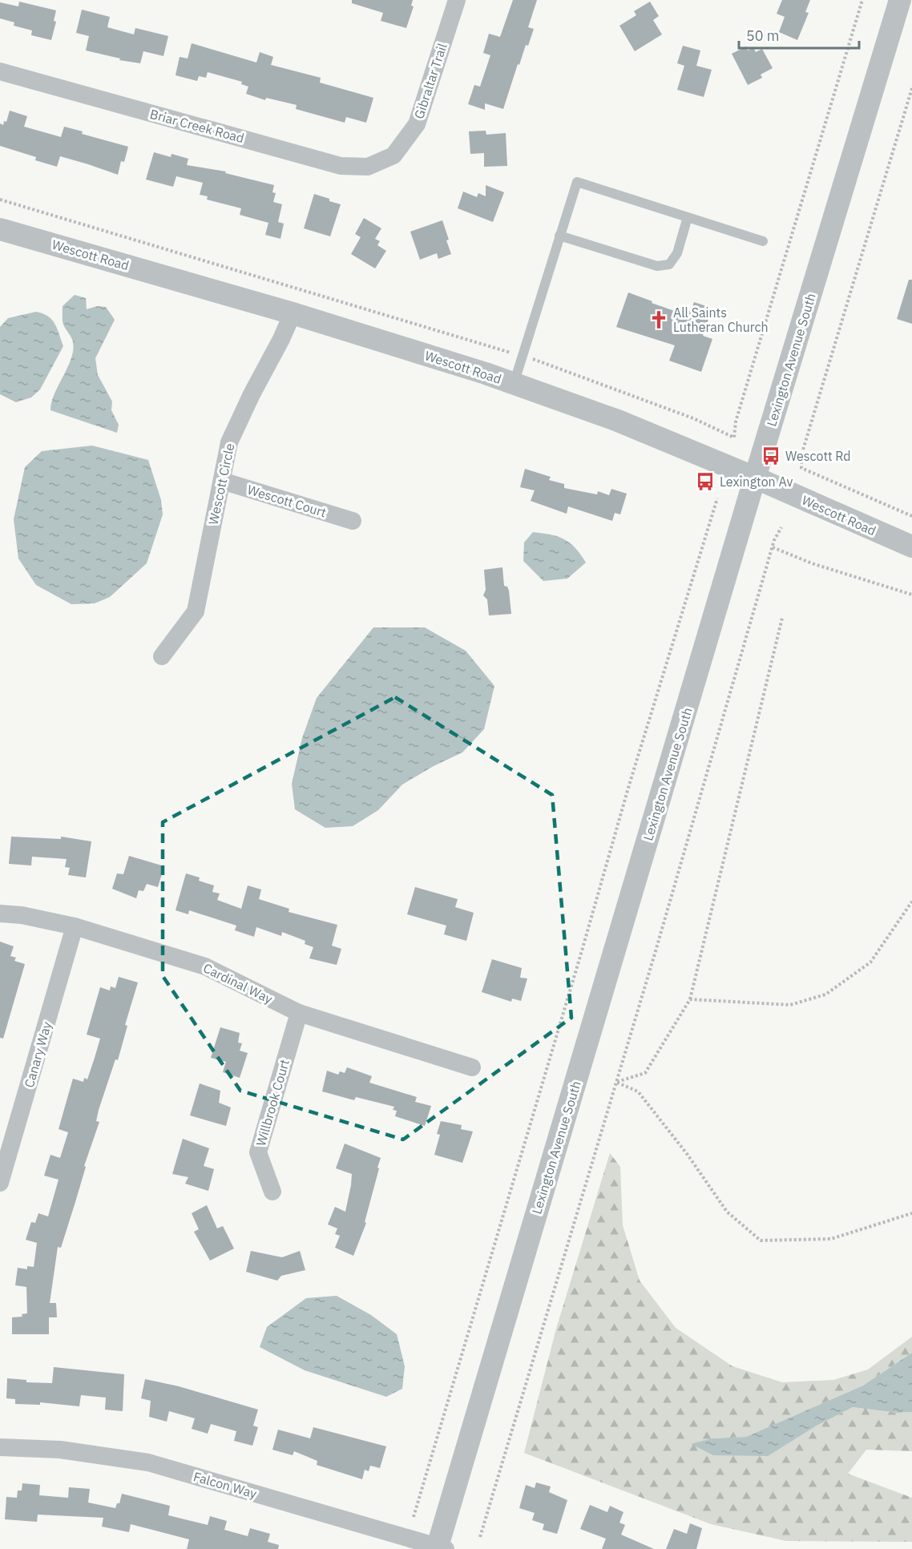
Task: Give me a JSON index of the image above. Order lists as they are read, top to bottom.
{
  "streets": {
    "street": [
      "Gibraltar Trail",
      "Briar Creek Road",
      "Wescott Road",
      "Lexington Avenue South",
      "Wescott Circle",
      "Wescott Court",
      "Cardinal Way",
      "Canary Way",
      "Willbrook Court",
      "Falcon Way"
    ]
  },
  "crossings": [
    ["Gibraltar Trail", "Briar Creek Road"],
    ["Wescott Road", "Lexington Avenue South"],
    ["Wescott Road", "Wescott Circle"],
    ["Lexington Avenue South", "Falcon Way"],
    ["Wescott Circle", "Wescott Court"],
    ["Cardinal Way", "Canary Way"],
    ["Cardinal Way", "Willbrook Court"]
  ],
  "places": {
    "church": ["All Saints Lutheran Church"],
    "bus stop": ["Wescott Rd", "Lexington Av"]
  },
  "scale_bar": "50 m"
}
